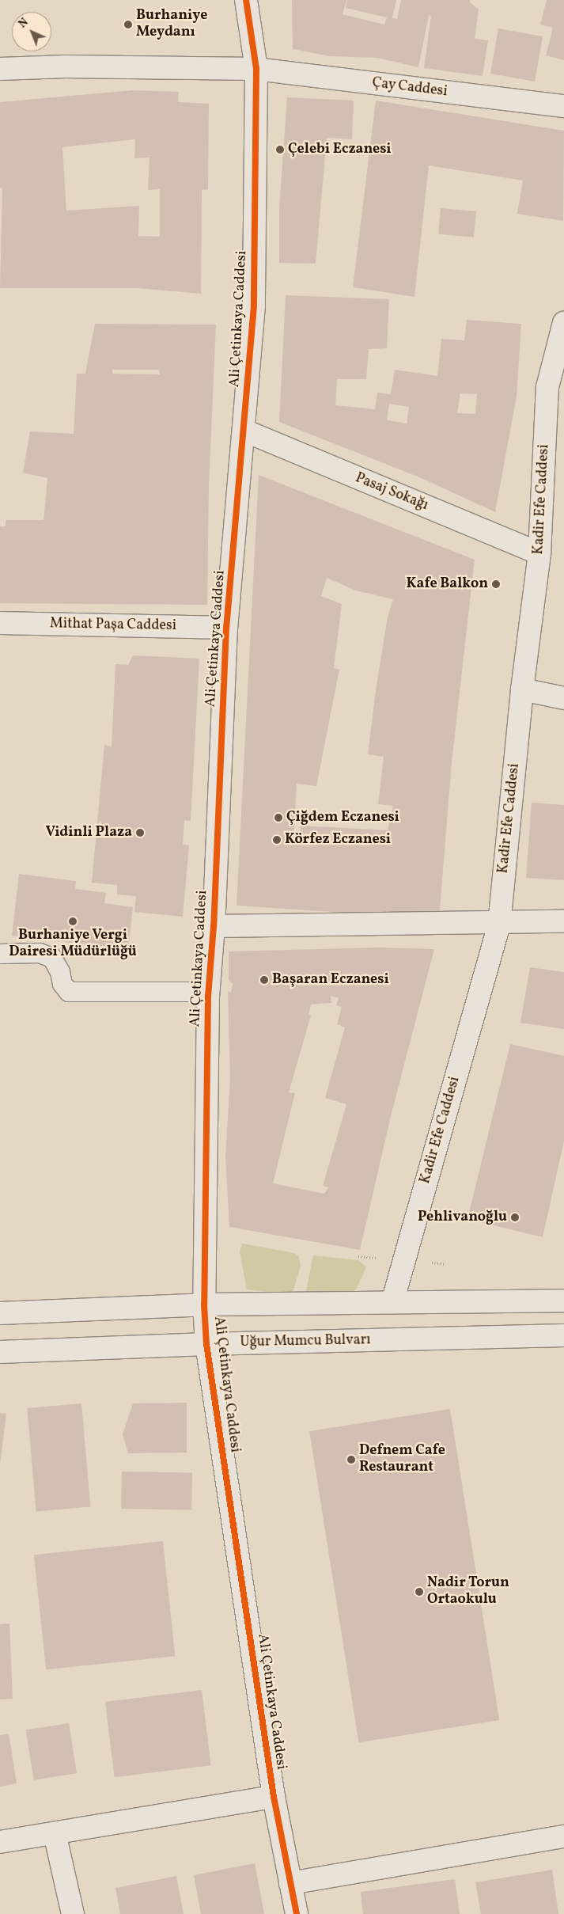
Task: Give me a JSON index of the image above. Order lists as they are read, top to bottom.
{
  "streets": {
    "street": [
      "Çay Caddesi",
      "Ali Çetinkaya Caddesi",
      "Pasaj Sokağı",
      "Kadir Efe Caddesi",
      "Mithat Paşa Caddesi",
      "Uğur Mumcu Bulvarı"
    ]
  },
  "crossings": [
    ["Çay Caddesi", "Ali Çetinkaya Caddesi"],
    ["Ali Çetinkaya Caddesi", "Pasaj Sokağı"],
    ["Ali Çetinkaya Caddesi", "Mithat Paşa Caddesi"],
    ["Ali Çetinkaya Caddesi", "Uğur Mumcu Bulvarı"],
    ["Pasaj Sokağı", "Kadir Efe Caddesi"]
  ],
  "places": [
    "Burhaniye Meydanı",
    "Çelebi Eczanesi",
    "Kafe Balkon",
    "Çiğdem Eczanesi",
    "Vidinli Plaza",
    "Körfez Eczanesi",
    "Burhaniye Vergi Dairesi Müdürlüğü",
    "Başaran Eczanesi",
    "Pehlivanoğlu",
    "Defnem Cafe Restaurant",
    "Nadir Torun Ortaokulu"
  ],
  "north": "top left"
}
